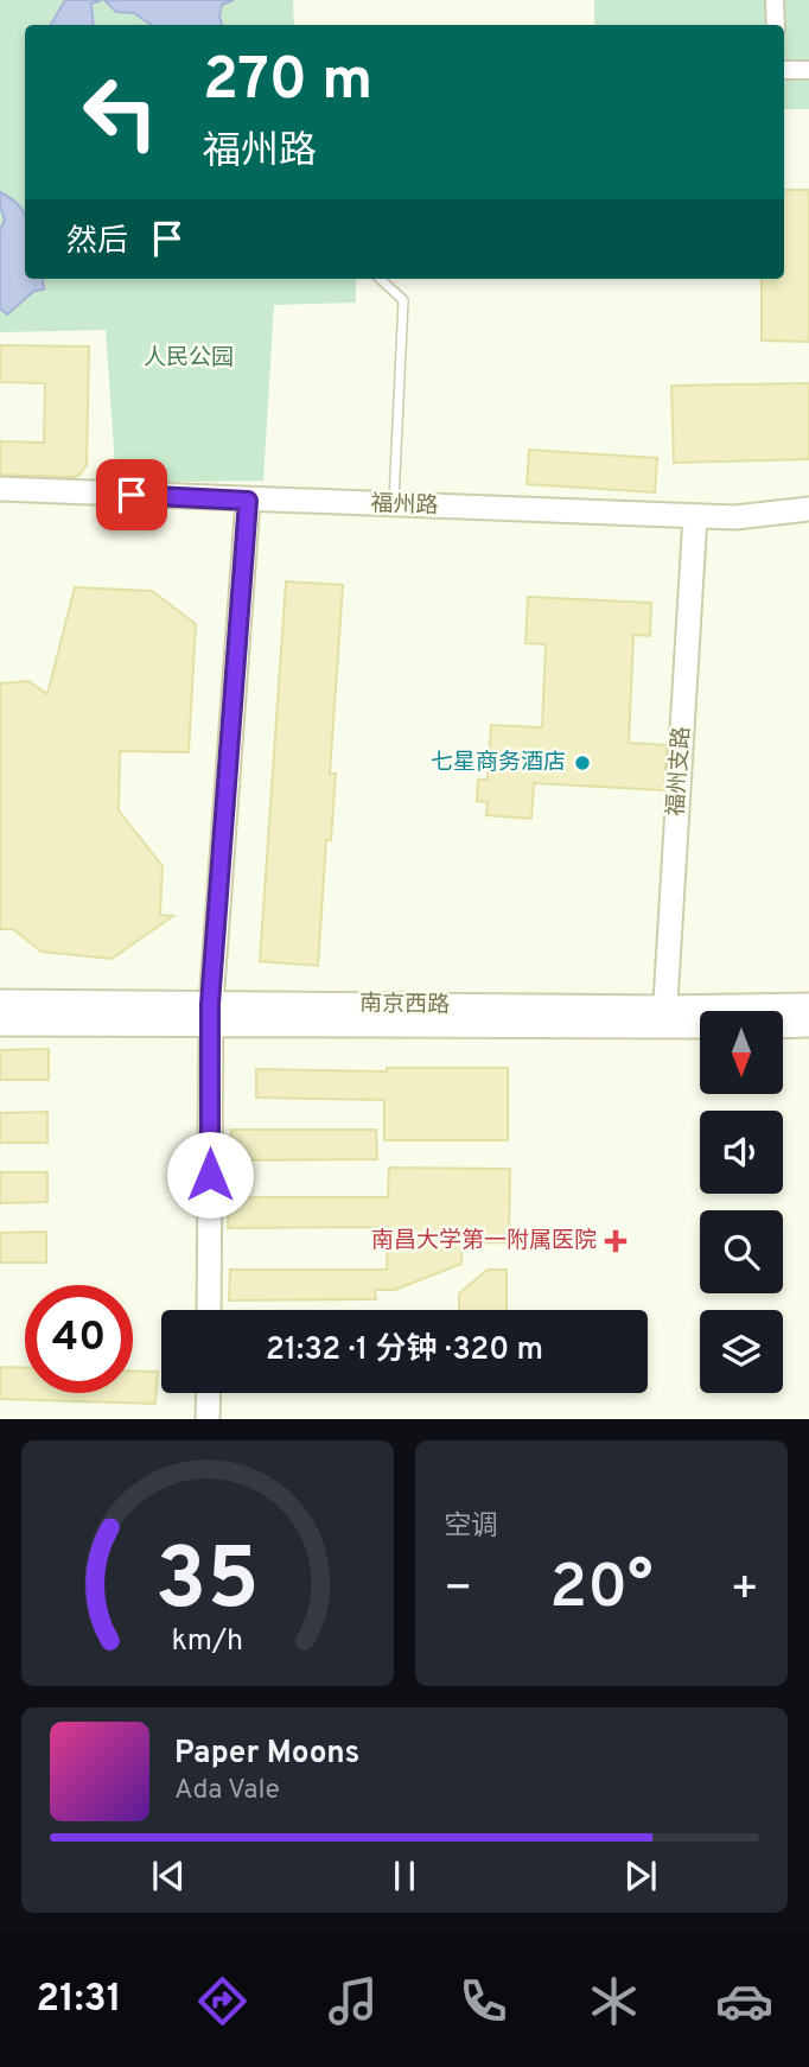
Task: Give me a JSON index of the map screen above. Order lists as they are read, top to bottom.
{
  "streets": {
    "street": ["福州路", "福州支路", "南京西路"]
  },
  "crossings": [
    ["福州路", "福州支路"],
    ["福州支路", "南京西路"]
  ],
  "parks": ["人民公园"],
  "places": {
    "other": ["七星商务酒店"],
    "health": ["南昌大学第一附属医院"]
  },
  "north": "bottom",
  "page": {
    "turn": ["270 m", "福州路"],
    "then": "然后",
    "limit": "40",
    "trip": "21:32 · 1 分钟 · 320 m",
    "tile": "空调",
    "heat": ["−", "20°", "+"],
    "song": ["Paper Moons", "Ada Vale"],
    "tabs": "21:31",
    "gauge": ["35", "km/h"]
  }
}
